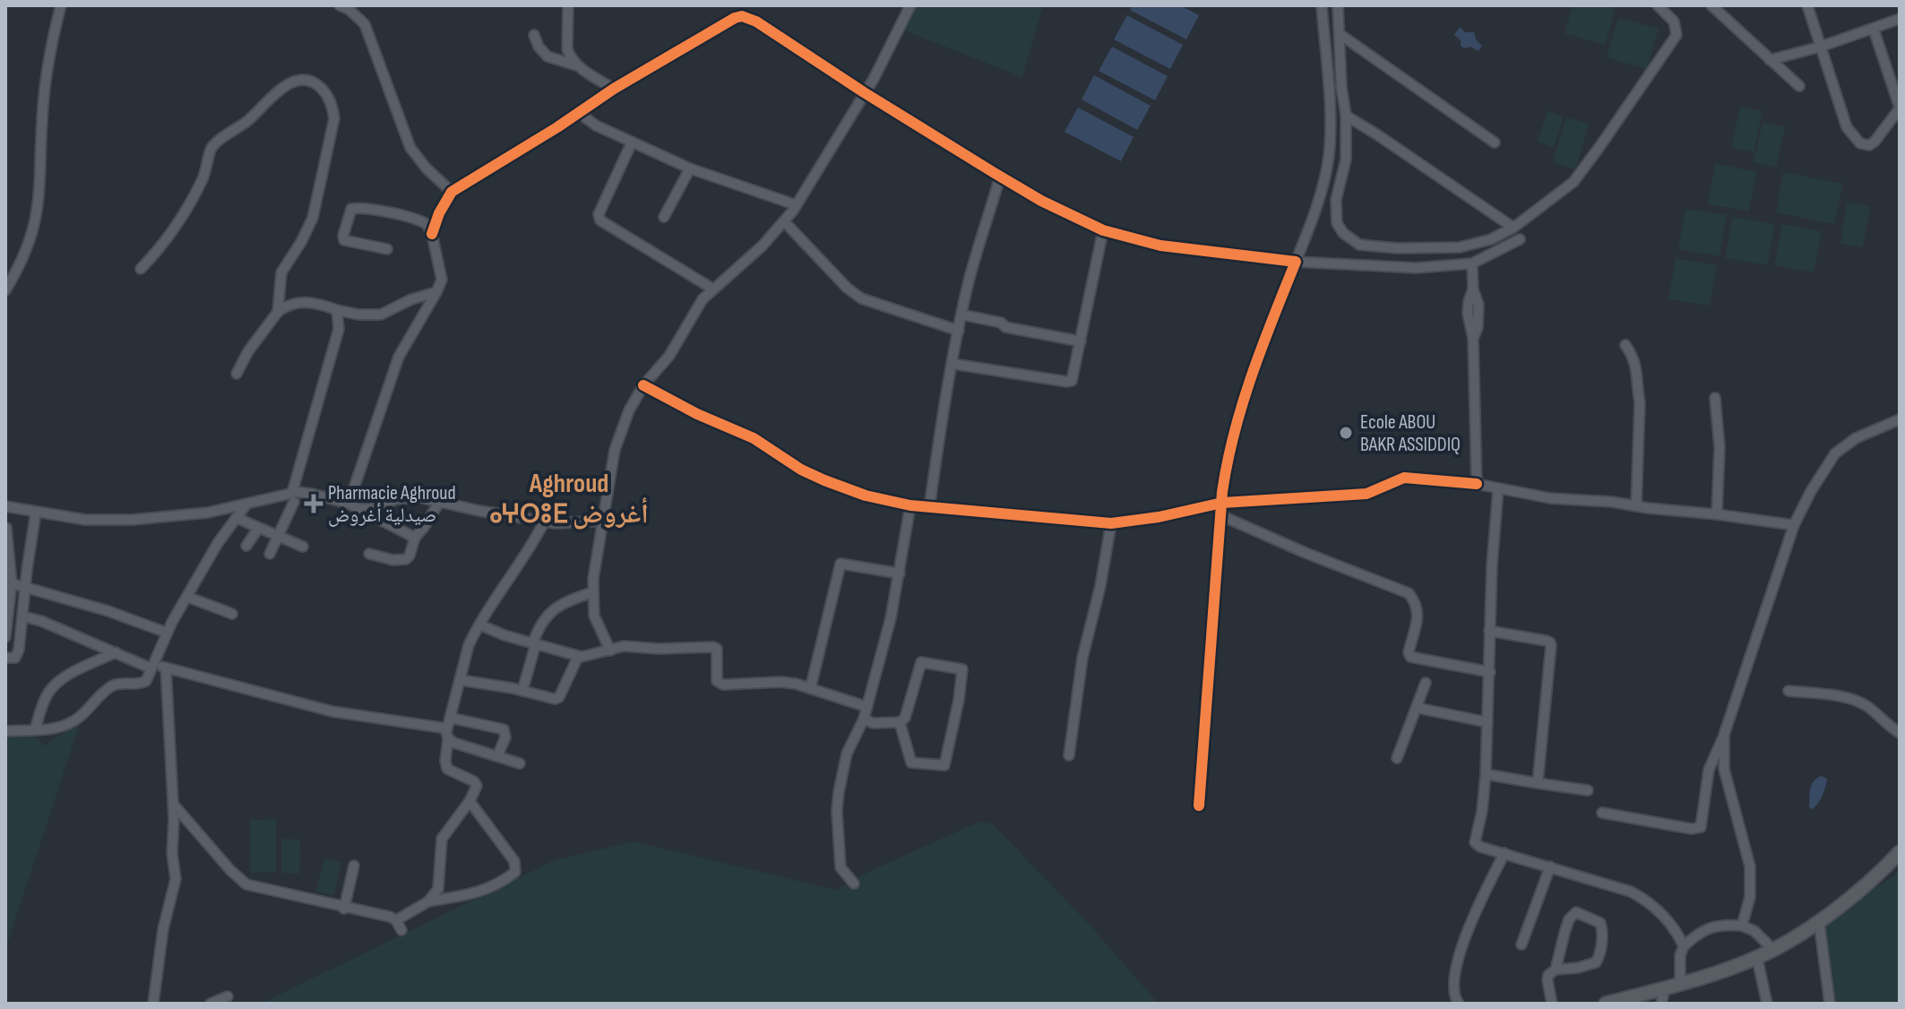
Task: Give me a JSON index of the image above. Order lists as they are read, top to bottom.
{
  "districts": ["Aghroud ⴰⵖⵔⵓⴹ أغروض"],
  "places": {
    "other": ["Ecole ABOU BAKR ASSIDDIQ"],
    "health": ["Pharmacie Aghroud صيدلية أغروض"]
  }
}
